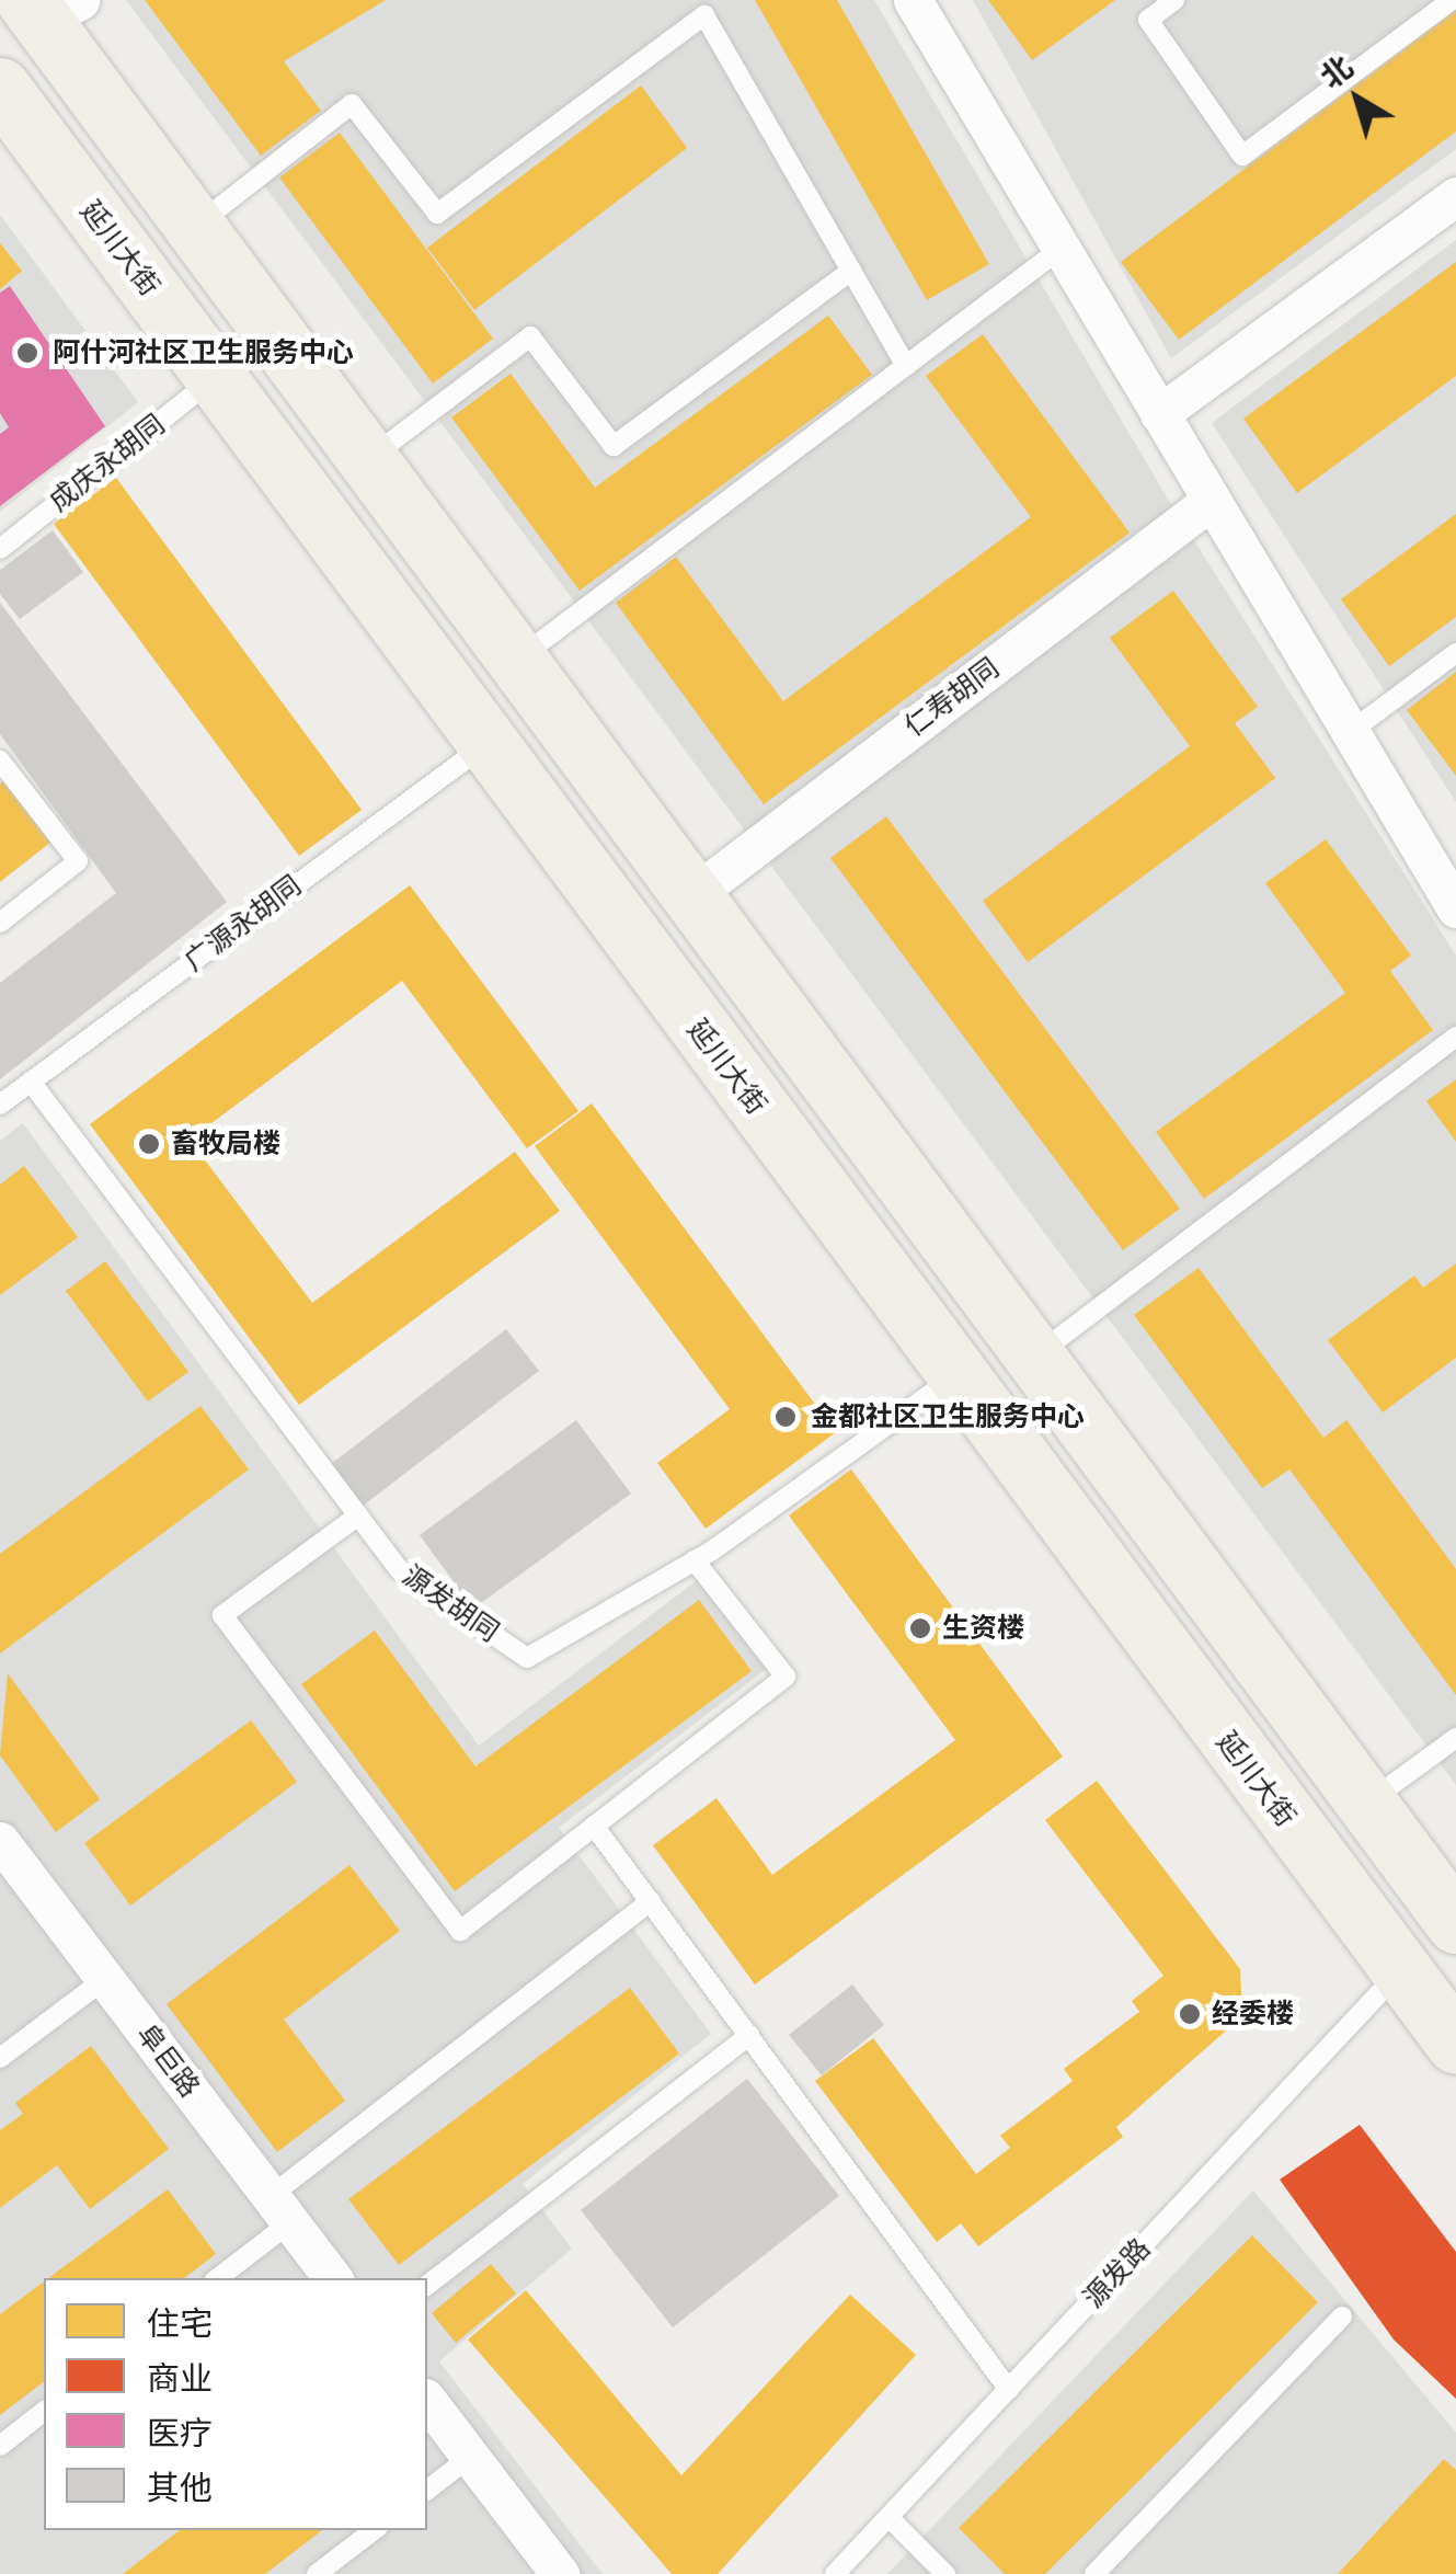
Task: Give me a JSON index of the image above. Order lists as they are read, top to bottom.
{
  "streets": {
    "main road": ["延川大街"],
    "street": ["仁寿胡同", "阜巨路"],
    "lane": [
      "成庆永胡同",
      "广源永胡同",
      "源发胡同",
      "源发路"
    ]
  },
  "crossings": [
    ["延川大街", "成庆永胡同"],
    ["延川大街", "广源永胡同"],
    ["延川大街", "源发胡同"],
    ["延川大街", "源发路"],
    ["广源永胡同", "源发胡同"]
  ],
  "places": [
    "阿什河社区卫生服务中心",
    "畜牧局楼",
    "金都社区卫生服务中心",
    "生资楼",
    "经委楼"
  ],
  "legend": [
    "住宅",
    "商业",
    "医疗",
    "其他"
  ],
  "north": "top left"
}
